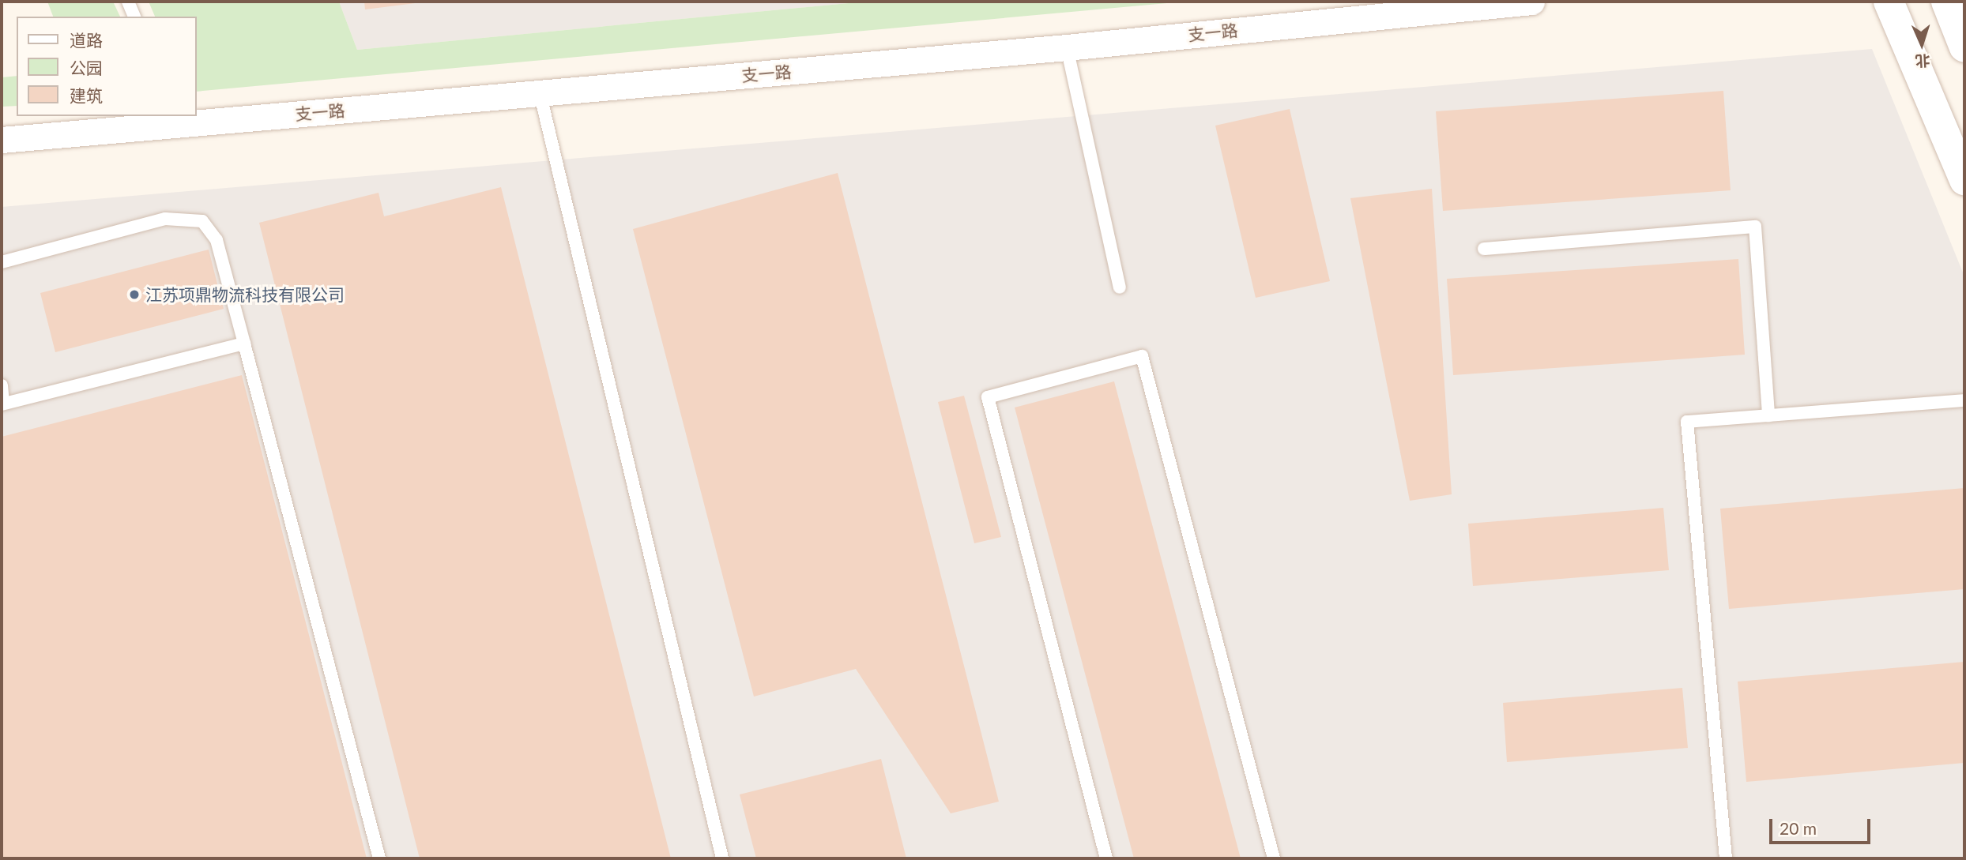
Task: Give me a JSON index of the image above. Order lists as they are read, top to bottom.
{
  "streets": {
    "street": ["支一路"]
  },
  "places": ["江苏项鼎物流科技有限公司"],
  "legend": ["道路", "公园", "建筑"],
  "scale_bar": "20 m",
  "north": "bottom"
}
